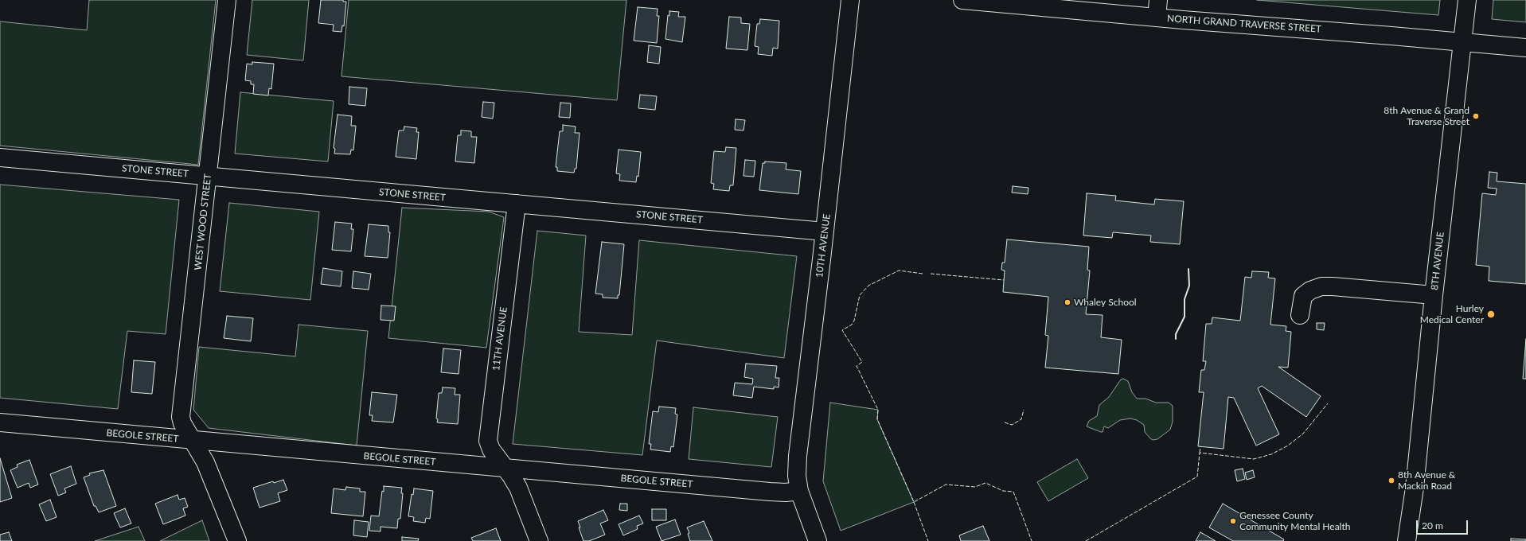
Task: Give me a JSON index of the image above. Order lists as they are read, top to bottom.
{
  "streets": {
    "street": [
      "NORTH GRAND TRAVERSE STREET",
      "STONE STREET",
      "WEST WOOD STREET",
      "10TH AVENUE",
      "8TH AVENUE",
      "11TH AVENUE",
      "BEGOLE STREET"
    ]
  },
  "crossings": [
    ["NORTH GRAND TRAVERSE STREET", "8TH AVENUE"],
    ["STONE STREET", "WEST WOOD STREET"],
    ["STONE STREET", "10TH AVENUE"],
    ["STONE STREET", "11TH AVENUE"],
    ["WEST WOOD STREET", "BEGOLE STREET"],
    ["10TH AVENUE", "BEGOLE STREET"],
    ["11TH AVENUE", "BEGOLE STREET"]
  ],
  "places": [
    "8th Avenue & Grand Traverse Street",
    "Whaley School",
    "Hurley Medical Center",
    "8th Avenue & Mackin Road",
    "Genessee County Community Mental Health"
  ],
  "scale_bar": "20 m"
}
